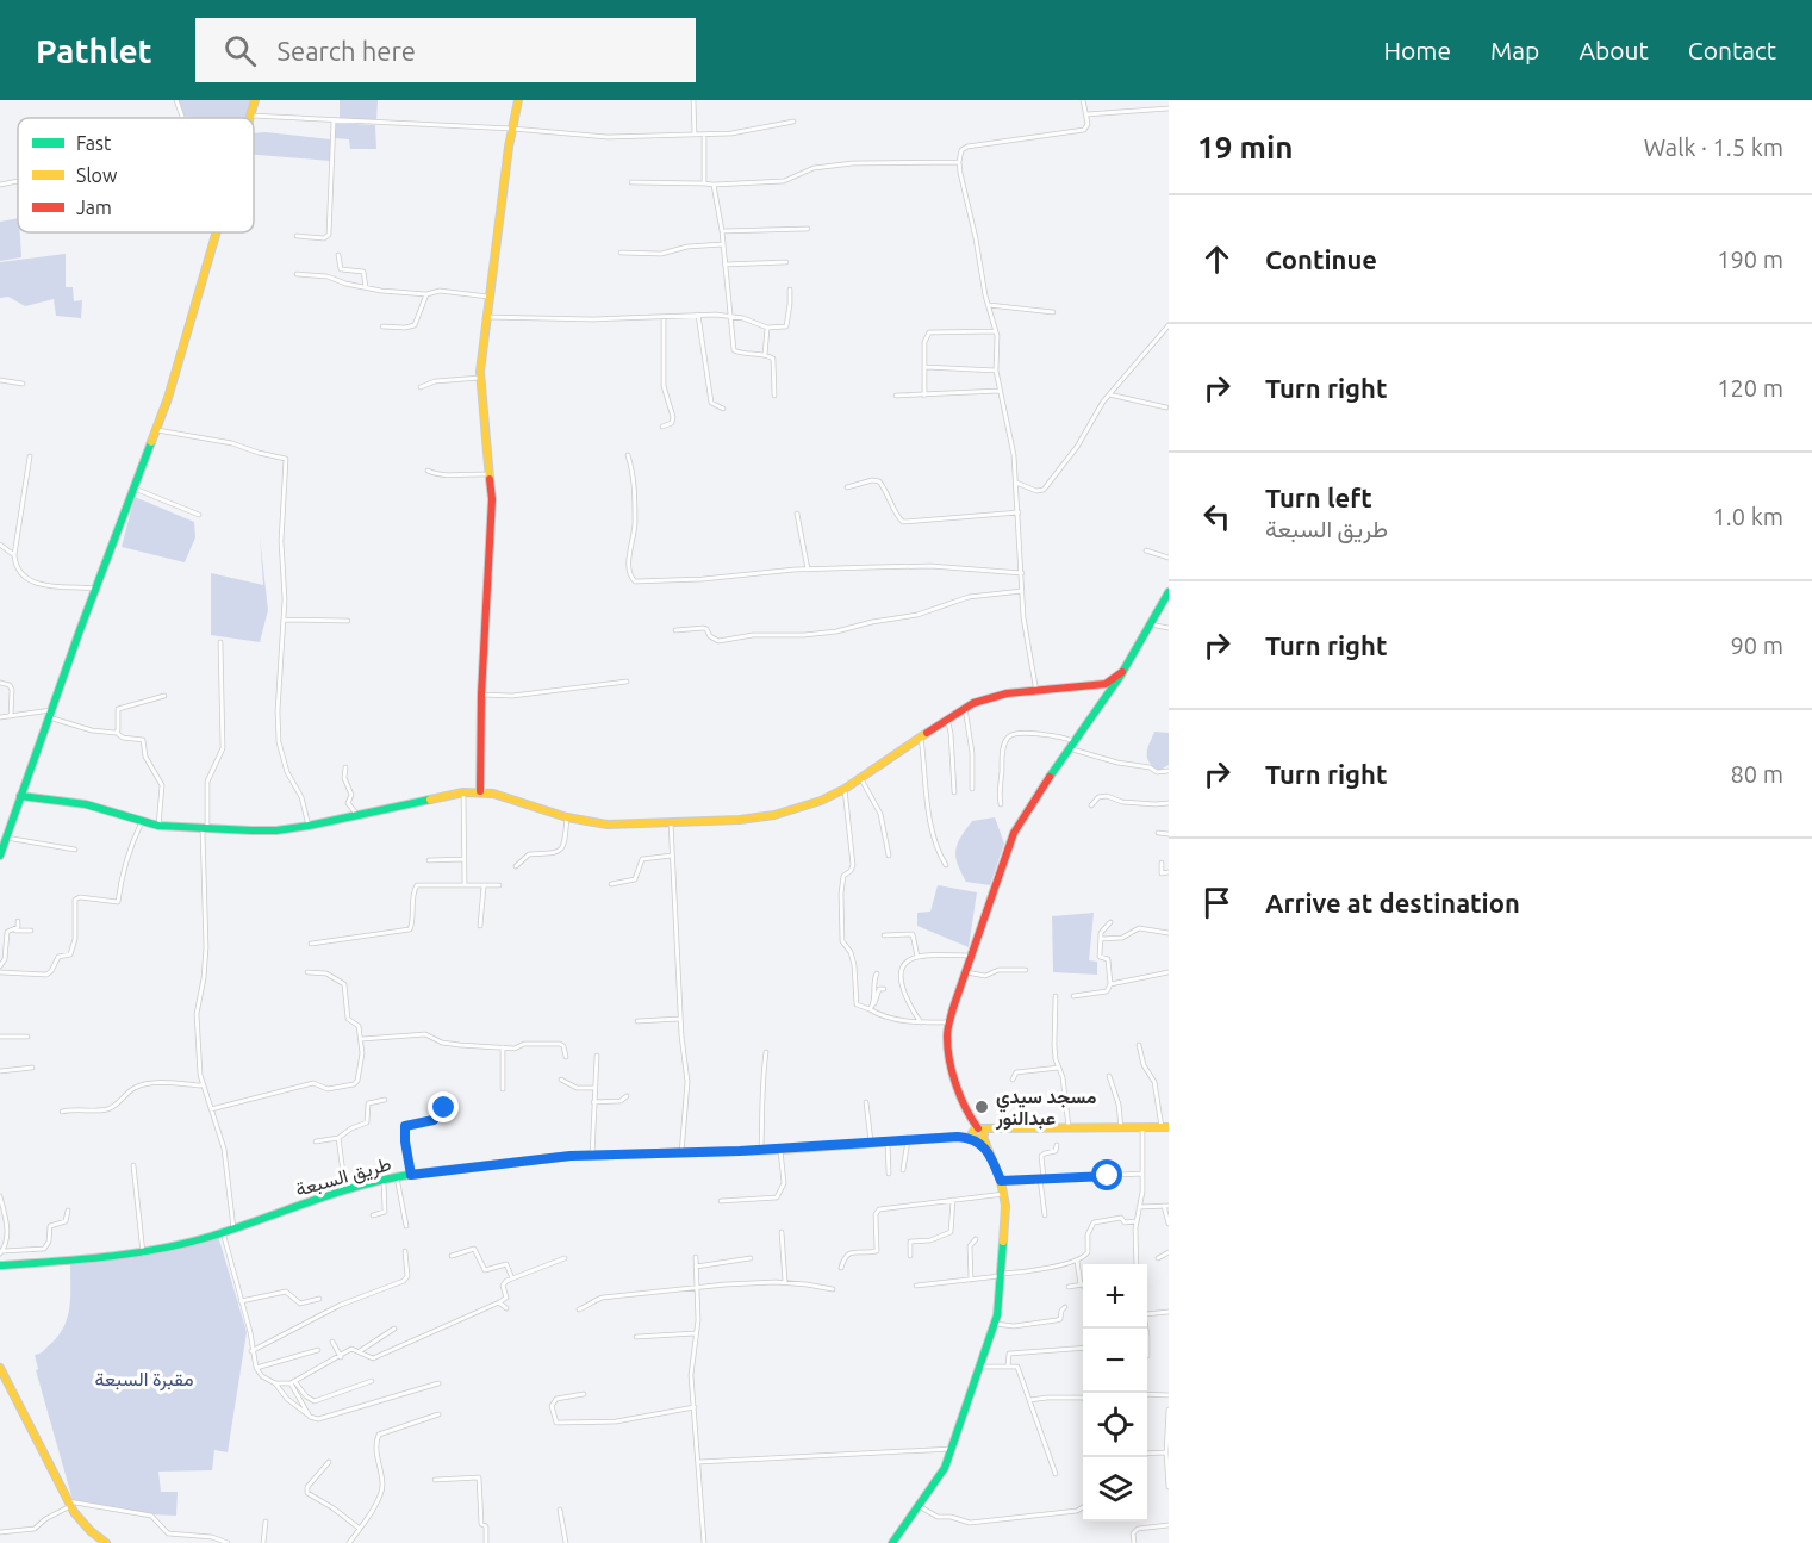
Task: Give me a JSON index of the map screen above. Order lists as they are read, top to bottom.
{
  "streets": {
    "street": ["طريق السبعة"]
  },
  "parks": ["مقبرة السبعة"],
  "places": ["مسجد سيدي عبدالنور"],
  "legend": ["Fast", "Slow", "Jam"],
  "page": {
    "header": "Pathlet",
    "search": "Search here",
    "nav": [
      "Home",
      "Map",
      "About",
      "Contact"
    ],
    "heading": ["19 min", "Walk · 1.5 km"],
    "list": [
      ["Continue", "190 m"],
      ["Turn right", "120 m"],
      ["Turn left", "طريق السبعة", "1.0 km"],
      ["Turn right", "90 m"],
      ["Turn right", "80 m"],
      "Arrive at destination"
    ],
    "map_buttons": ["+", "−"]
  }
}
